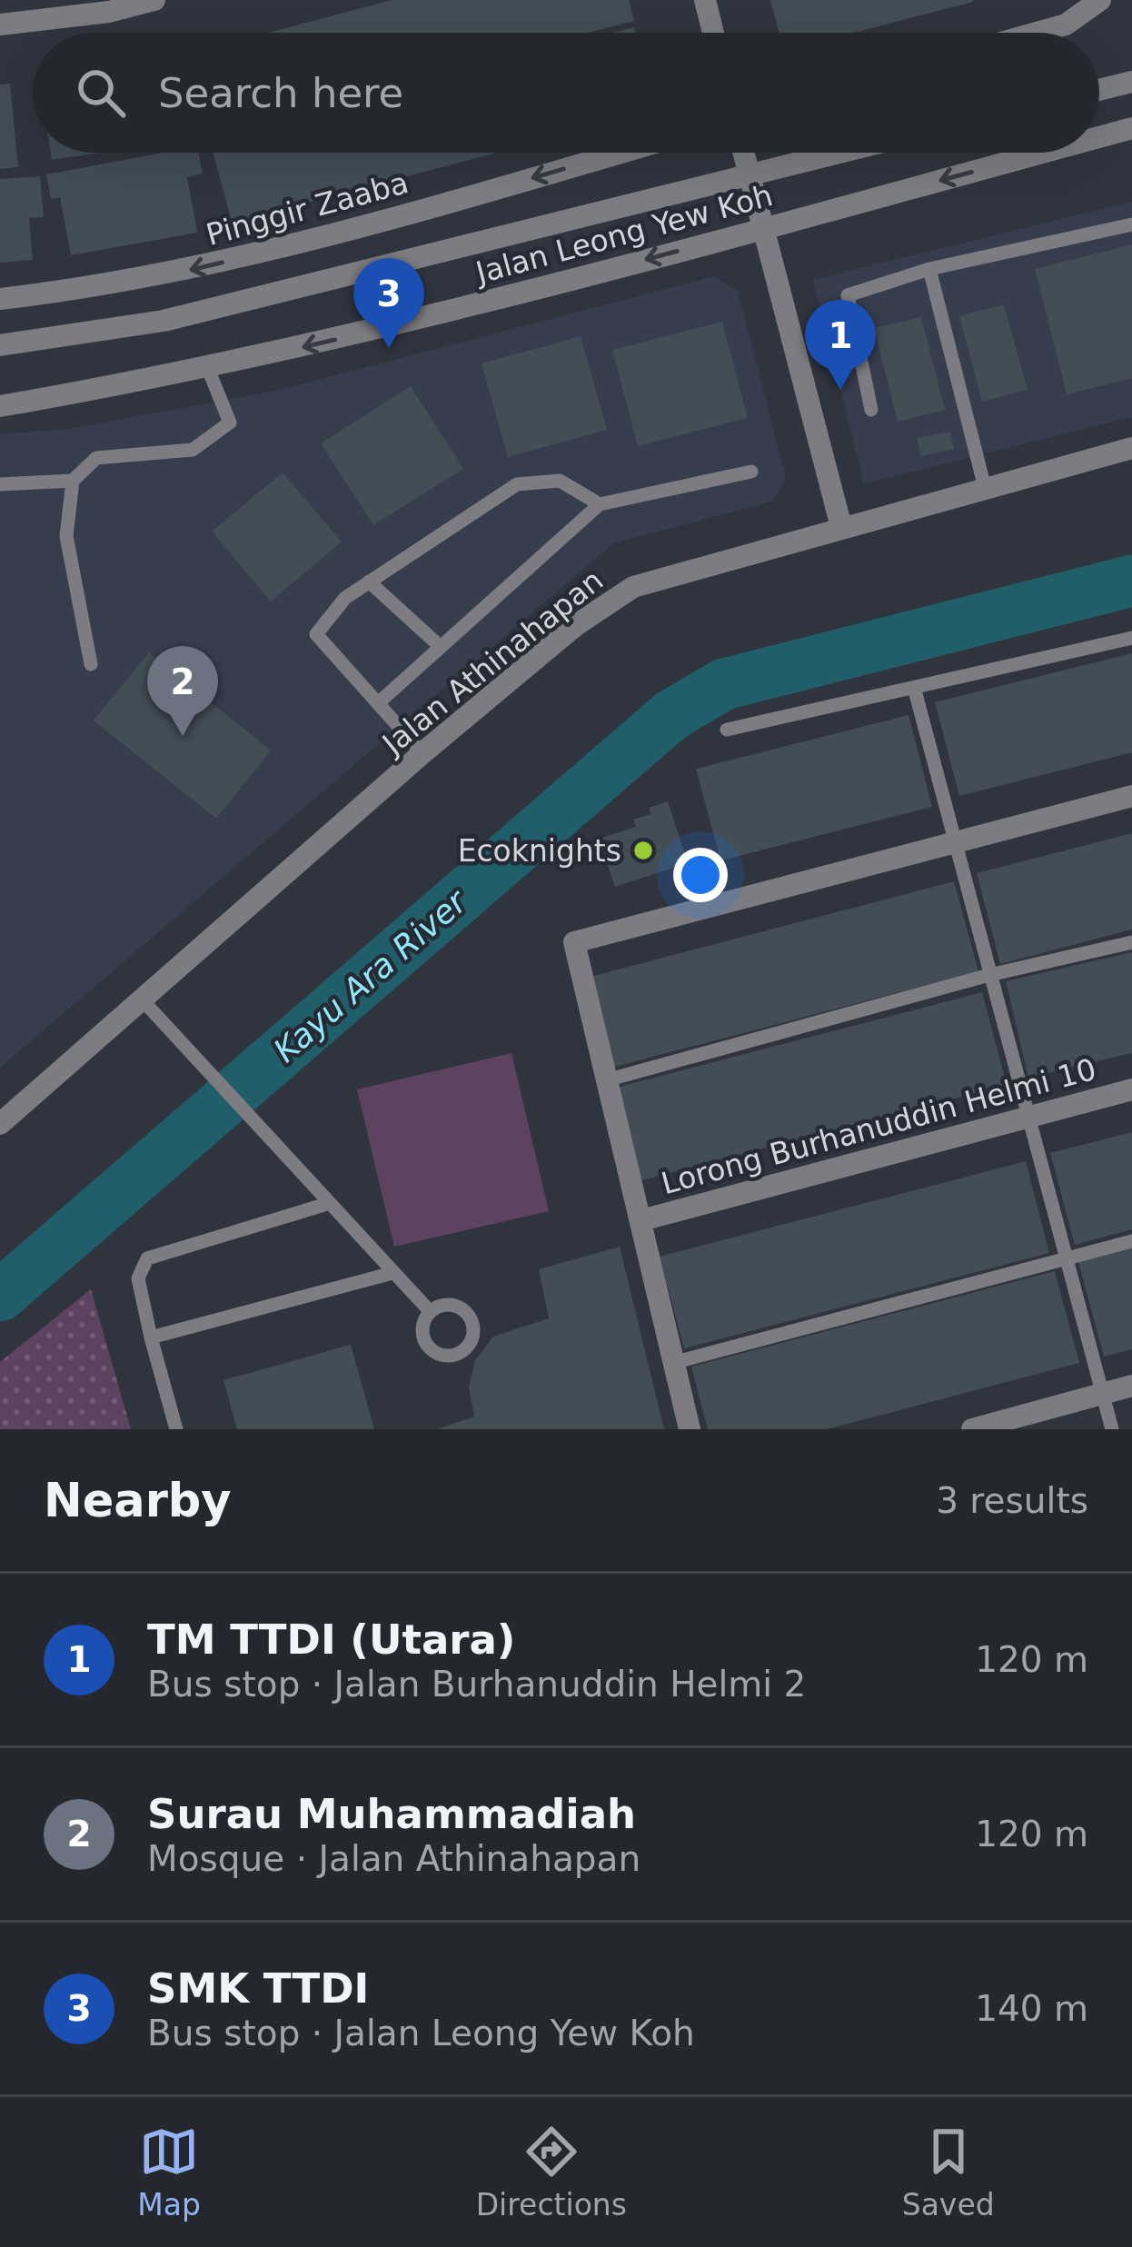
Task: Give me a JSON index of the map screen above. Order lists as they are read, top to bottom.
{
  "streets": {
    "street": [
      "Pinggir Zaaba",
      "Jalan Leong Yew Koh",
      "Jalan Athinahapan",
      "Lorong Burhanuddin Helmi 10"
    ]
  },
  "one_way": ["Pinggir Zaaba"],
  "water": ["Kayu Ara River"],
  "places": ["Ecoknights"],
  "page": {
    "search": "Search here",
    "pins": ["3", "1", "2"],
    "heading": ["Nearby", "3 results"],
    "list": [
      {
        "mark": "1",
        "name": "TM TTDI (Utara)",
        "note": "Bus stop · Jalan Burhanuddin Helmi 2",
        "value": "120 m"
      },
      {
        "mark": "2",
        "name": "Surau Muhammadiah",
        "note": "Mosque · Jalan Athinahapan",
        "value": "120 m"
      },
      {
        "mark": "3",
        "name": "SMK TTDI",
        "note": "Bus stop · Jalan Leong Yew Koh",
        "value": "140 m"
      }
    ],
    "nav": ["Map", "Directions", "Saved"]
  }
}
